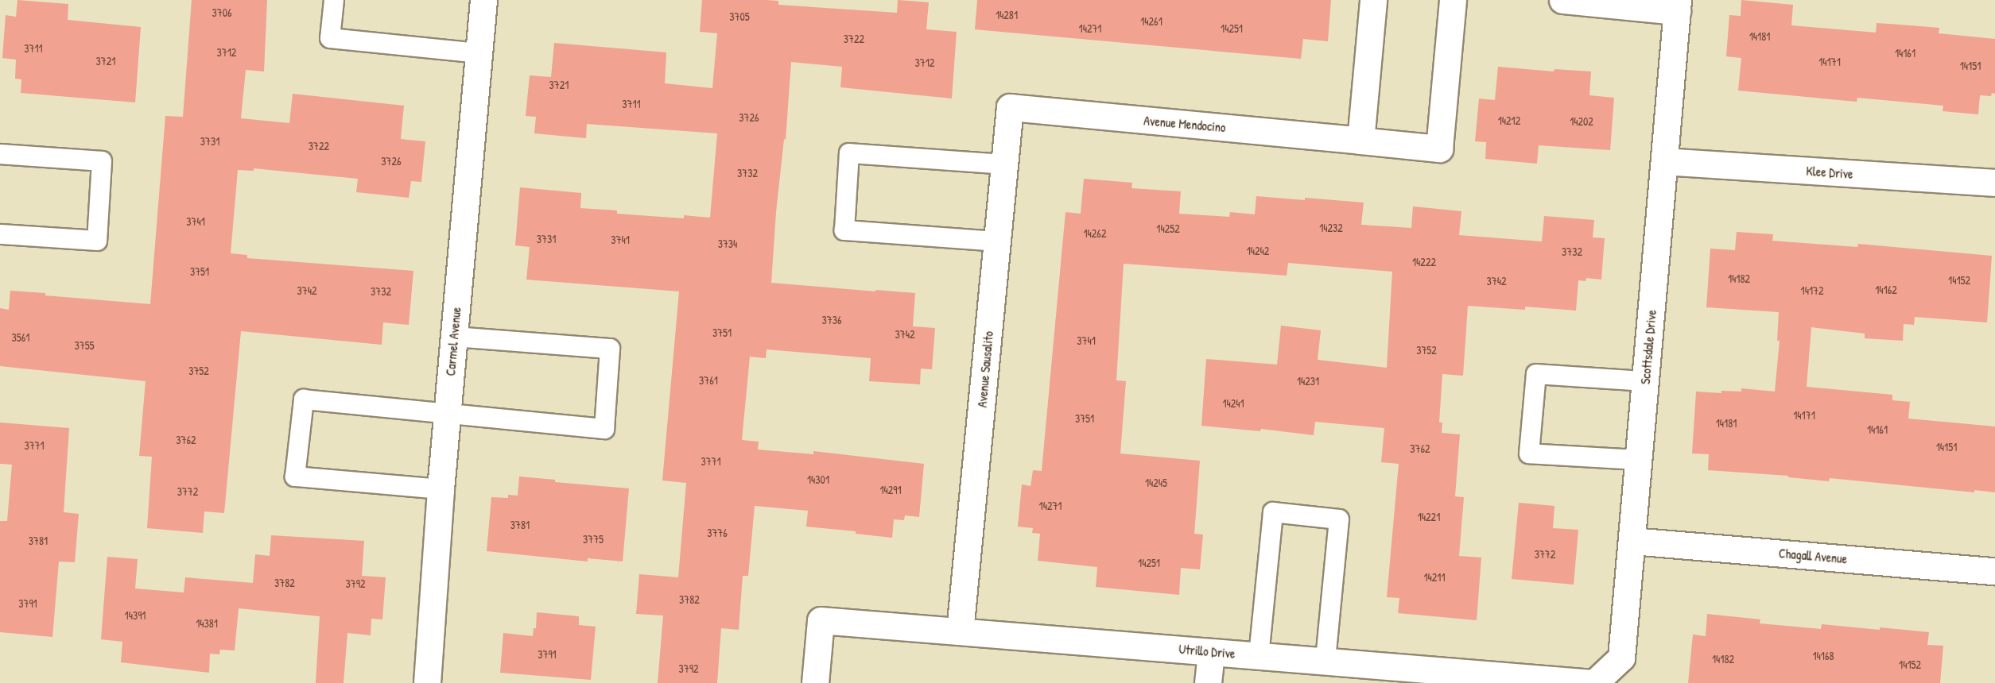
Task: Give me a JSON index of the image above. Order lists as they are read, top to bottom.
{
  "streets": {
    "street": [
      "Avenue Mendocino",
      "Klee Drive",
      "Carmel Avenue",
      "Scottsdale Drive",
      "Avenue Sausalito",
      "Chagall Avenue",
      "Utrillo Drive"
    ]
  },
  "crossings": [
    ["Avenue Mendocino", "Avenue Sausalito"],
    ["Klee Drive", "Scottsdale Drive"],
    ["Scottsdale Drive", "Chagall Avenue"],
    ["Scottsdale Drive", "Utrillo Drive"],
    ["Avenue Sausalito", "Utrillo Drive"]
  ],
  "house_numbers": [
    "3706",
    "14281",
    "3705",
    "14261",
    "14271",
    "14251",
    "14181",
    "3722",
    "3711",
    "3712",
    "14161",
    "3721",
    "14171",
    "3712",
    "14151",
    "3721",
    "3711",
    "3726",
    "14212",
    "14202",
    "3731",
    "3722",
    "3726",
    "3732",
    "3741",
    "14232",
    "14252",
    "14262",
    "3731",
    "3741",
    "3734",
    "14242",
    "3732",
    "14222",
    "3751",
    "14182",
    "14152",
    "3742",
    "14162",
    "3742",
    "14172",
    "3732",
    "3736",
    "3751",
    "3742",
    "3561",
    "3741",
    "3755",
    "3752",
    "3752",
    "3761",
    "14231",
    "14241",
    "14171",
    "3751",
    "14181",
    "14161",
    "3762",
    "3771",
    "14151",
    "3762",
    "3771",
    "14301",
    "14245",
    "14291",
    "3772",
    "14271",
    "14221",
    "3781",
    "3776",
    "3775",
    "3781",
    "3772",
    "14251",
    "14211",
    "3782",
    "3792",
    "3782",
    "3791",
    "14391",
    "14381",
    "3791",
    "14168",
    "14182",
    "14152",
    "3792"
  ]
}
